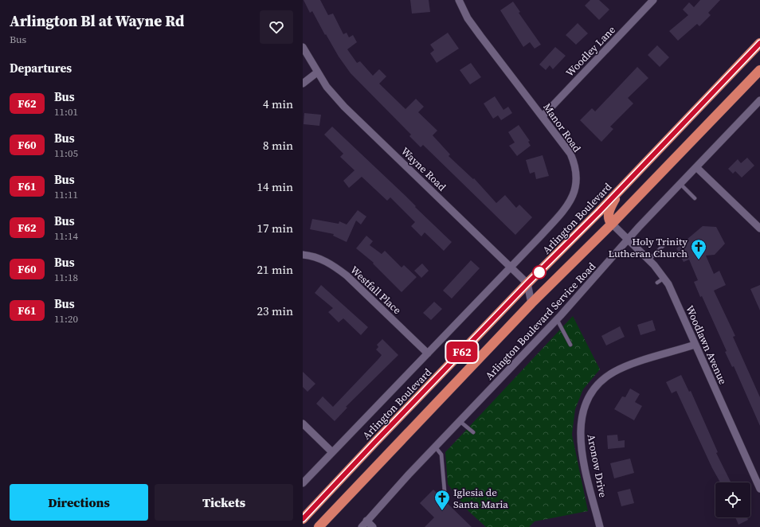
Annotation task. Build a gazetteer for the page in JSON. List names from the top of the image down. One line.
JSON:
{"streets":{"highway":["Arlington Boulevard"],"street":["Woodley Lane","Manor Road","Wayne Road","Westfall Place","Arlington Boulevard Service Road","Woodlawn Avenue","Aronow Drive"]},"crossings":[["Woodley Lane","Manor Road"],["Manor Road","Wayne Road"],["Wayne Road","Arlington Boulevard"],["Arlington Boulevard Service Road","Woodlawn Avenue"],["Woodlawn Avenue","Aronow Drive"]],"places":{"church":["Holy Trinity Lutheran Church","Iglesia de Santa Maria"]},"lines":["bus line F62"],"page":{"heading":[["Arlington Bl at Wayne Rd","Bus"],"Departures"],"on_map":"F62","list":[{"mark":"F62","name":"Bus","note":"11:01","value":"4 min"},{"mark":"F60","name":"Bus","note":"11:05","value":"8 min"},{"mark":"F61","name":"Bus","note":"11:11","value":"14 min"},{"mark":"F62","name":"Bus","note":"11:14","value":"17 min"},{"mark":"F60","name":"Bus","note":"11:18","value":"21 min"},{"mark":"F61","name":"Bus","note":"11:20","value":"23 min"}],"buttons":["Directions","Tickets"]}}
